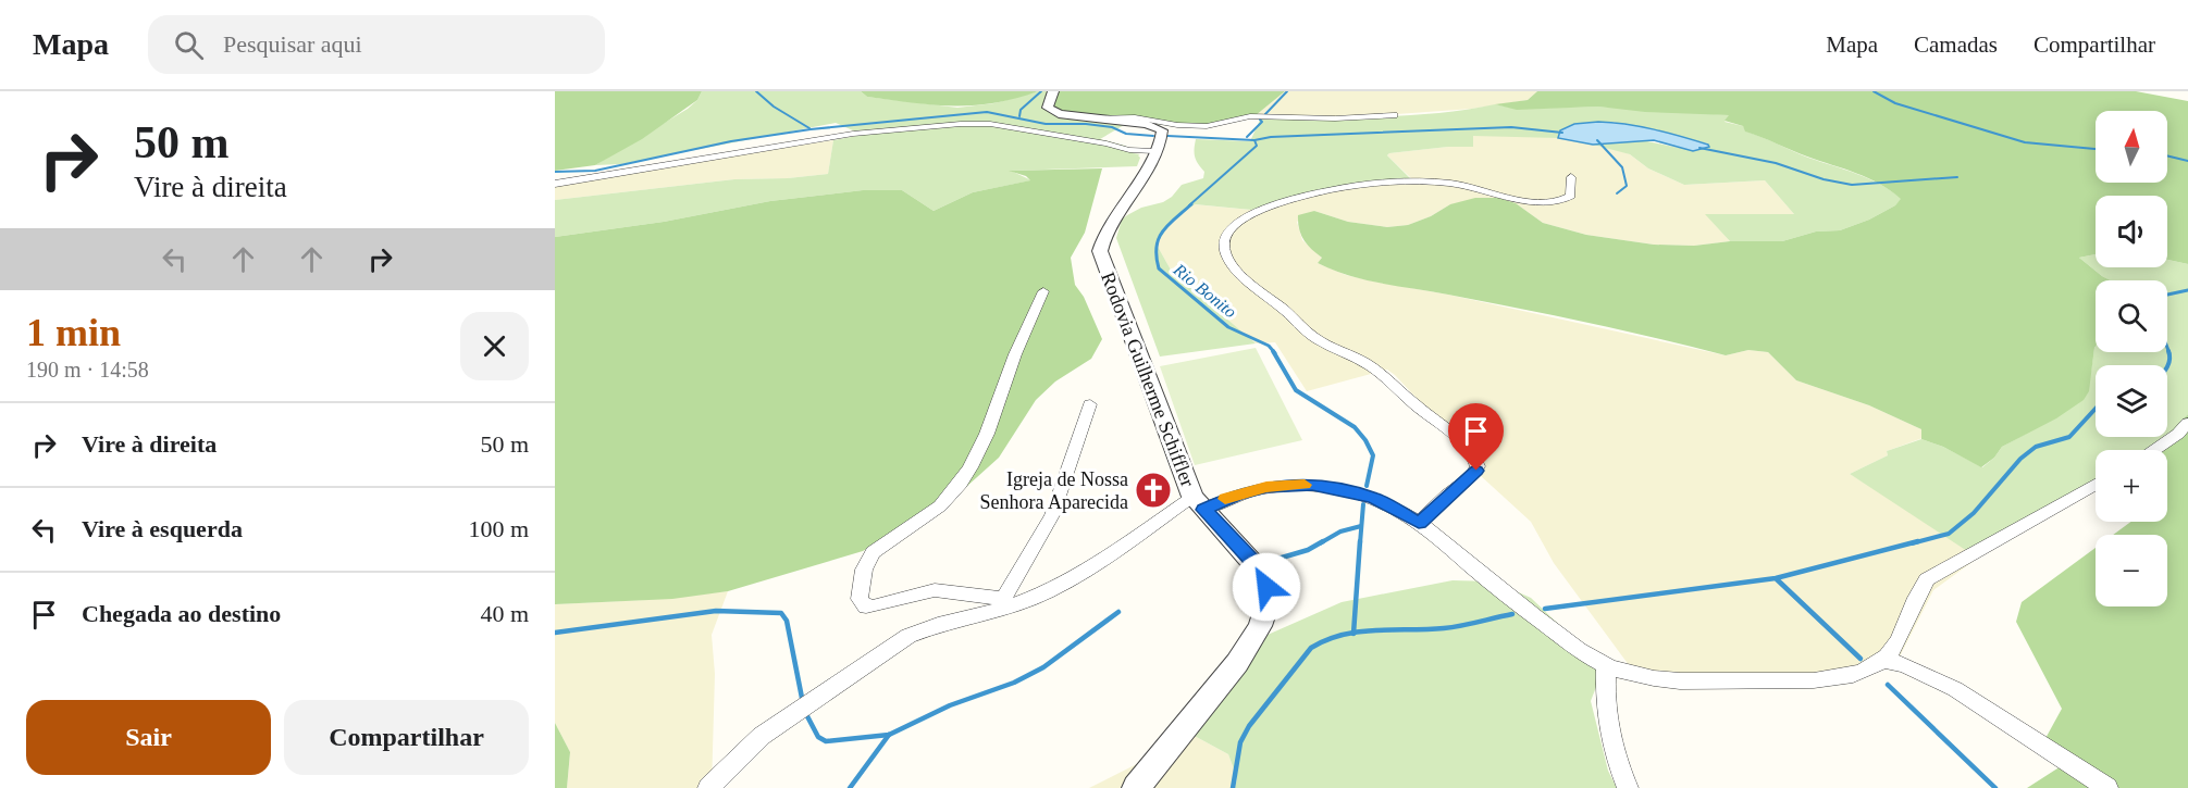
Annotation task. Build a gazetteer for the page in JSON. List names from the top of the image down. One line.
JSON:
{"streets":{"street":["Rodovia Guilherme Schiffler"]},"water":["Rio Bonito"],"places":{"church":["Igreja de Nossa Senhora Aparecida"]},"north":"top","page":{"header":"Mapa","search":"Pesquisar aqui","nav":["Mapa","Camadas","Compartilhar"],"turn":["50 m","Vire à direita"],"map_buttons":["+","−"],"heading":["1 min","190 m · 14:58"],"list":[{"name":"Vire à direita","value":"50 m"},{"name":"Vire à esquerda","value":"100 m"},{"name":"Chegada ao destino","value":"40 m"}],"buttons":["Sair","Compartilhar"]}}
